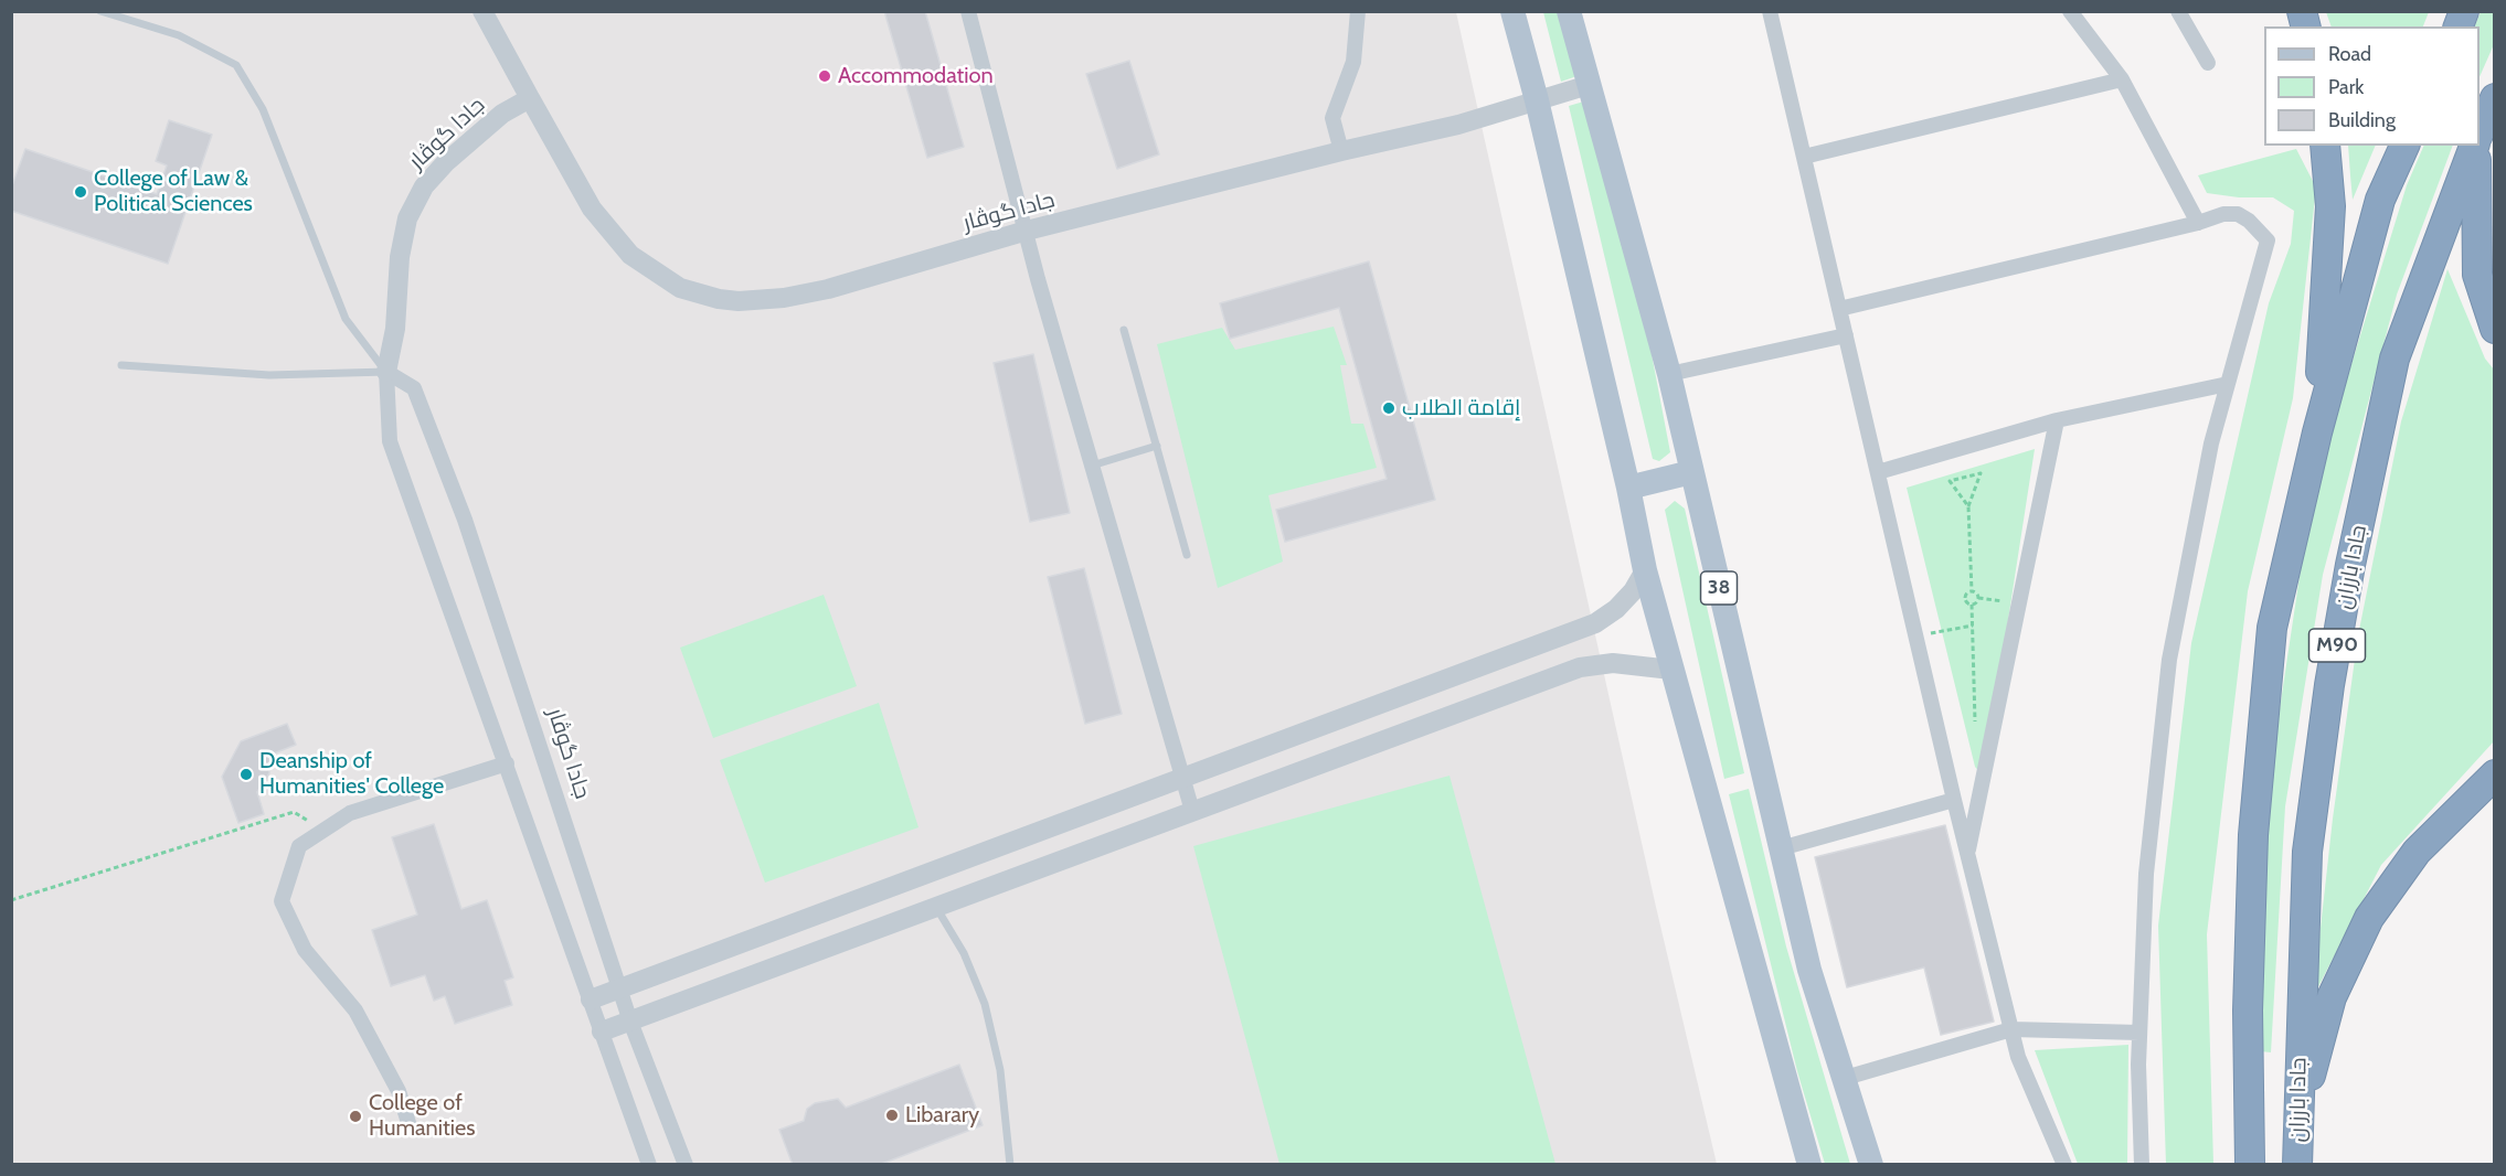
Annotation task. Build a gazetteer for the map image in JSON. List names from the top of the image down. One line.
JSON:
{"streets":{"highway":["جادا بارزان","M90"],"main road":["38"],"street":["جادا گوڤار"]},"crossings":[["جادا گوڤار","38"]],"places":["Accommodation","College of Law & Political Sciences","إقامة الطلاب","Deanship of Humanities' College","Libarary","College of Humanities"],"legend":["Road","Park","Building"]}
